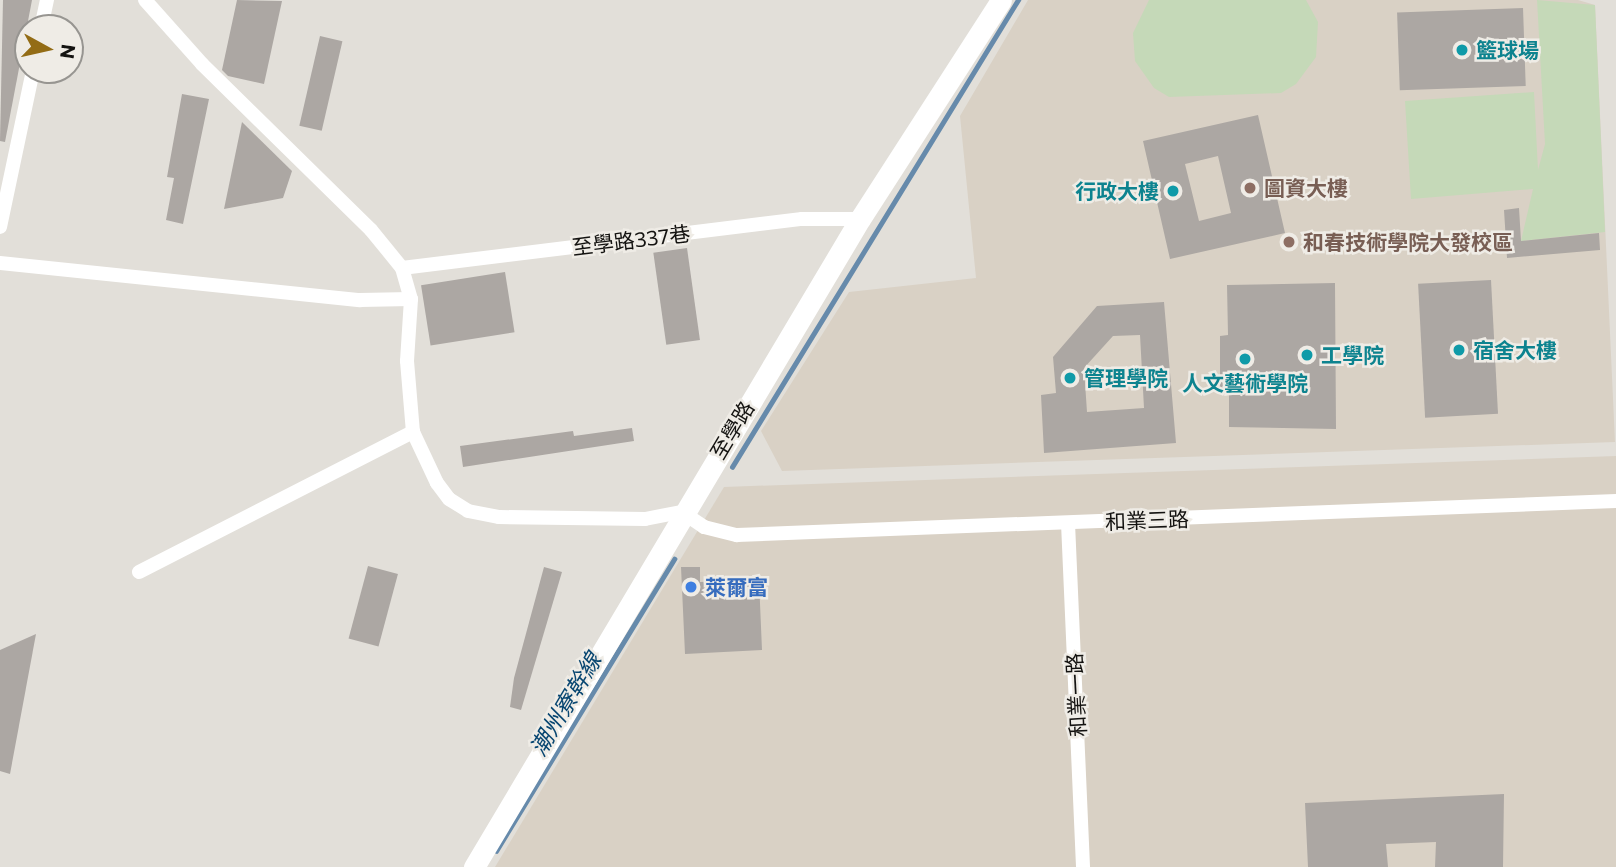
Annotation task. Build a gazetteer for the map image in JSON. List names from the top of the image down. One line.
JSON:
{"streets":{"street":["至學路337巷","至學路","和業三路","和業一路"]},"crossings":[["至學路337巷","至學路"],["至學路","和業三路"],["和業三路","和業一路"]],"water":["潮州寮幹線"],"places":["籃球場","圖資大樓","行政大樓","和春技術學院大發校區","宿舍大樓","工學院","人文藝術學院","管理學院","萊爾富"],"north":"right"}
